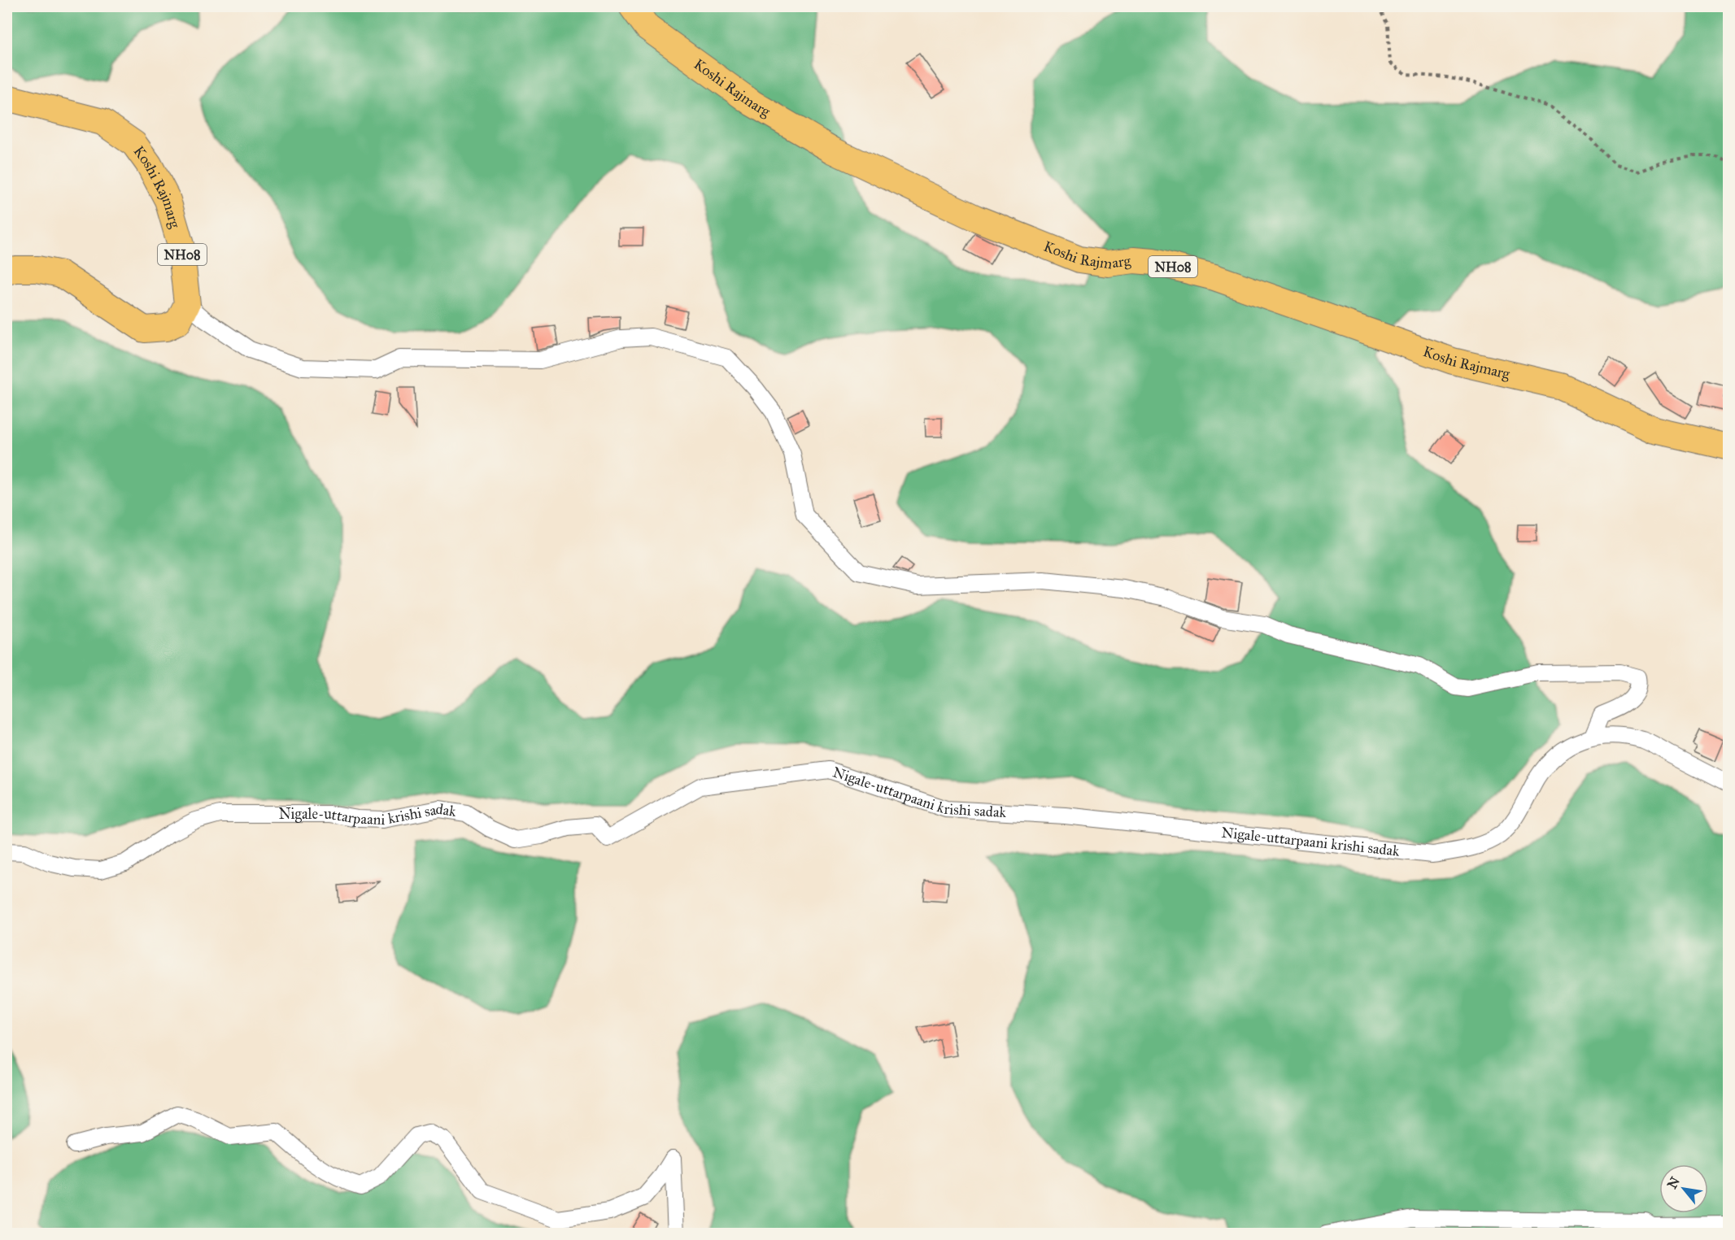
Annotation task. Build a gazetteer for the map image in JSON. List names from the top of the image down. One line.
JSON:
{"streets":{"main road":["Koshi Rajmarg","NH08"],"street":["Nigale-uttarpaani krishi sadak"]},"north":"top left"}
